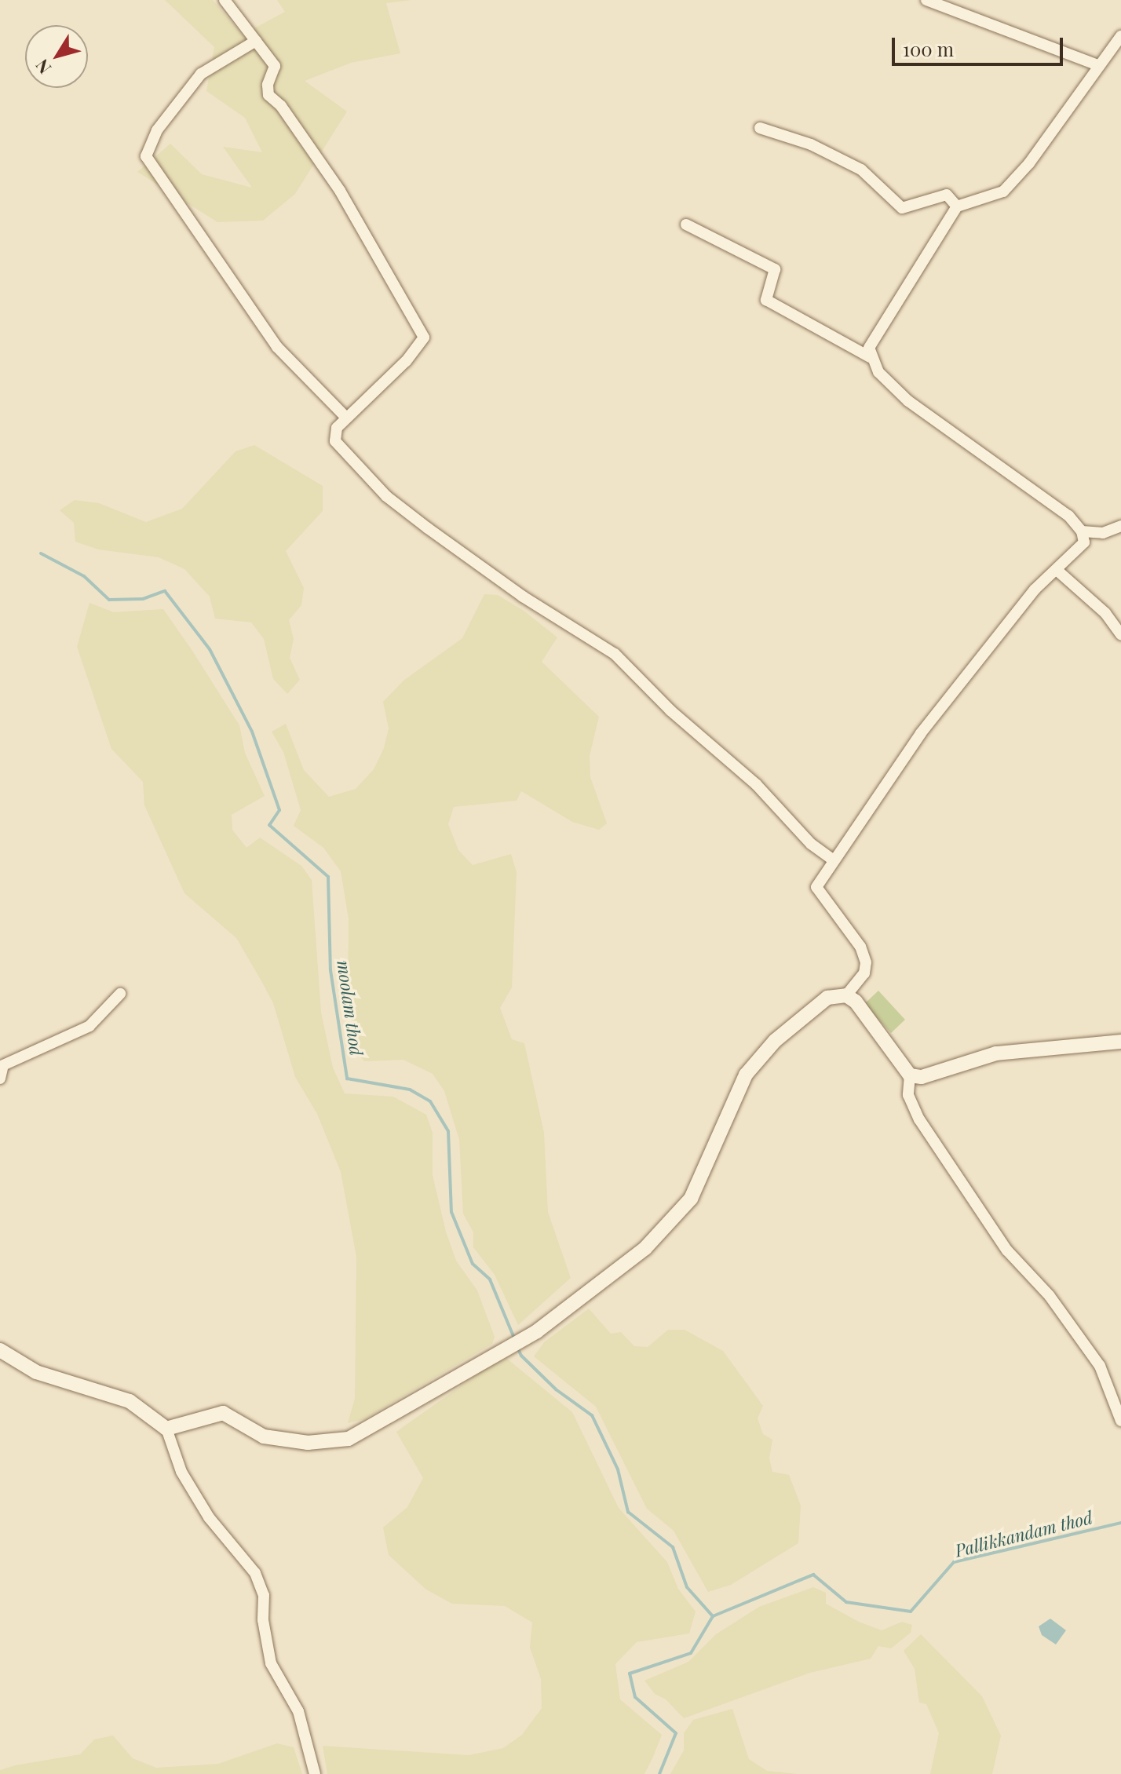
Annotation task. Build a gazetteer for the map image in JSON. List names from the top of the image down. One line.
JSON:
{"water":["moolam thod","Pallikkandam thod"],"scale_bar":"100 m","north":"bottom left"}
